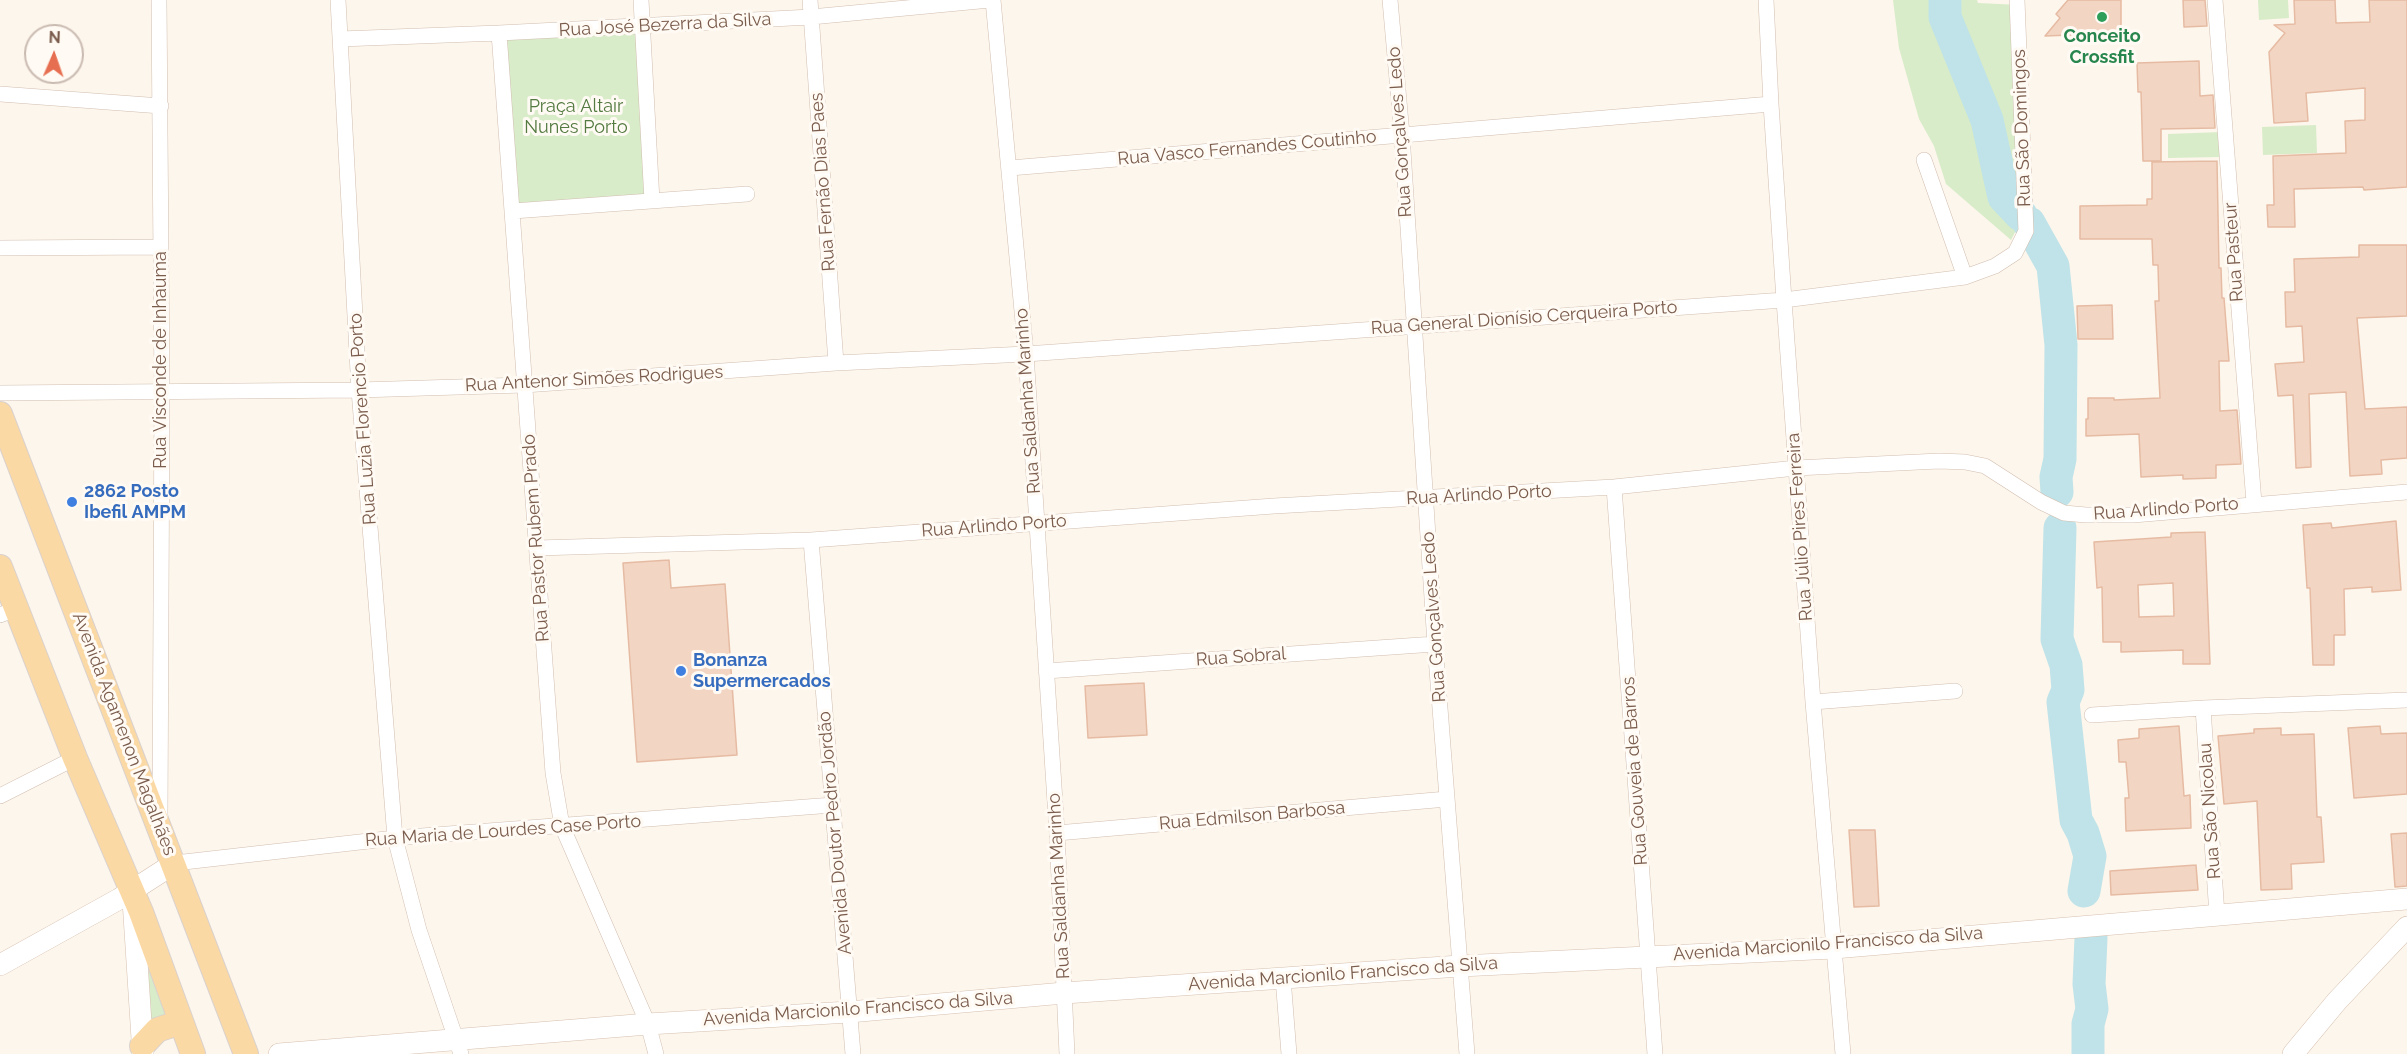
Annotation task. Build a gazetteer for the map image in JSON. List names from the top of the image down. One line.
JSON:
{"streets":{"main road":["Avenida Agamenon Magalhães"],"street":["Rua José Bezerra da Silva","Rua São Domingos","Rua Gonçalves Ledo","Rua Vasco Fernandes Coutinho","Rua Fernão Dias Paes","Rua Pasteur","Rua General Dionísio Cerqueira Porto","Rua Visconde de Inhauma","Rua Antenor Simões Rodrigues","Rua Saldanha Marinho","Rua Luzia Florencio Porto","Rua Arlindo Porto","Rua Júlio Pires Ferreira","Rua Pastor Rubem Prado","Rua Sobral","Rua Gouveia de Barros","Rua São Nicolau","Rua Edmilson Barbosa","Rua Maria de Lourdes Case Porto","Avenida Doutor Pedro Jordão","Avenida Marcionilo Francisco da Silva"]},"crossings":[["Rua José Bezerra da Silva","Rua Fernão Dias Paes"],["Rua José Bezerra da Silva","Rua Saldanha Marinho"],["Rua José Bezerra da Silva","Rua Luzia Florencio Porto"],["Rua José Bezerra da Silva","Rua Pastor Rubem Prado"],["Rua São Domingos","Rua General Dionísio Cerqueira Porto"],["Rua Gonçalves Ledo","Rua Vasco Fernandes Coutinho"],["Rua Gonçalves Ledo","Rua General Dionísio Cerqueira Porto"],["Rua Gonçalves Ledo","Rua Arlindo Porto"],["Rua Gonçalves Ledo","Rua Sobral"],["Rua Gonçalves Ledo","Rua Edmilson Barbosa"],["Rua Gonçalves Ledo","Avenida Marcionilo Francisco da Silva"],["Rua Vasco Fernandes Coutinho","Rua Saldanha Marinho"],["Rua Vasco Fernandes Coutinho","Rua Júlio Pires Ferreira"],["Rua Fernão Dias Paes","Rua Antenor Simões Rodrigues"],["Rua Pasteur","Rua Arlindo Porto"],["Rua General Dionísio Cerqueira Porto","Rua Antenor Simões Rodrigues"],["Rua General Dionísio Cerqueira Porto","Rua Saldanha Marinho"],["Rua General Dionísio Cerqueira Porto","Rua Júlio Pires Ferreira"],["Rua Visconde de Inhauma","Rua Antenor Simões Rodrigues"],["Rua Visconde de Inhauma","Avenida Agamenon Magalhães"],["Rua Antenor Simões Rodrigues","Rua Saldanha Marinho"],["Rua Antenor Simões Rodrigues","Rua Luzia Florencio Porto"],["Rua Antenor Simões Rodrigues","Rua Pastor Rubem Prado"],["Rua Saldanha Marinho","Rua Arlindo Porto"],["Rua Saldanha Marinho","Rua Sobral"],["Rua Saldanha Marinho","Rua Edmilson Barbosa"],["Rua Saldanha Marinho","Avenida Marcionilo Francisco da Silva"],["Rua Luzia Florencio Porto","Rua Maria de Lourdes Case Porto"],["Rua Luzia Florencio Porto","Avenida Marcionilo Francisco da Silva"],["Rua Arlindo Porto","Rua Júlio Pires Ferreira"],["Rua Arlindo Porto","Rua Pastor Rubem Prado"],["Rua Arlindo Porto","Rua Gouveia de Barros"],["Rua Arlindo Porto","Avenida Doutor Pedro Jordão"],["Rua Júlio Pires Ferreira","Avenida Marcionilo Francisco da Silva"],["Rua Pastor Rubem Prado","Rua Maria de Lourdes Case Porto"],["Rua Pastor Rubem Prado","Avenida Marcionilo Francisco da Silva"],["Avenida Agamenon Magalhães","Rua Maria de Lourdes Case Porto"],["Rua Gouveia de Barros","Avenida Marcionilo Francisco da Silva"],["Rua São Nicolau","Avenida Marcionilo Francisco da Silva"],["Rua Maria de Lourdes Case Porto","Avenida Doutor Pedro Jordão"],["Avenida Doutor Pedro Jordão","Avenida Marcionilo Francisco da Silva"]],"parks":["Praça Altair Nunes Porto"],"places":["Conceito Crossfit","2862 Posto Ibefil AMPM","Bonanza Supermercados"],"north":"top"}
